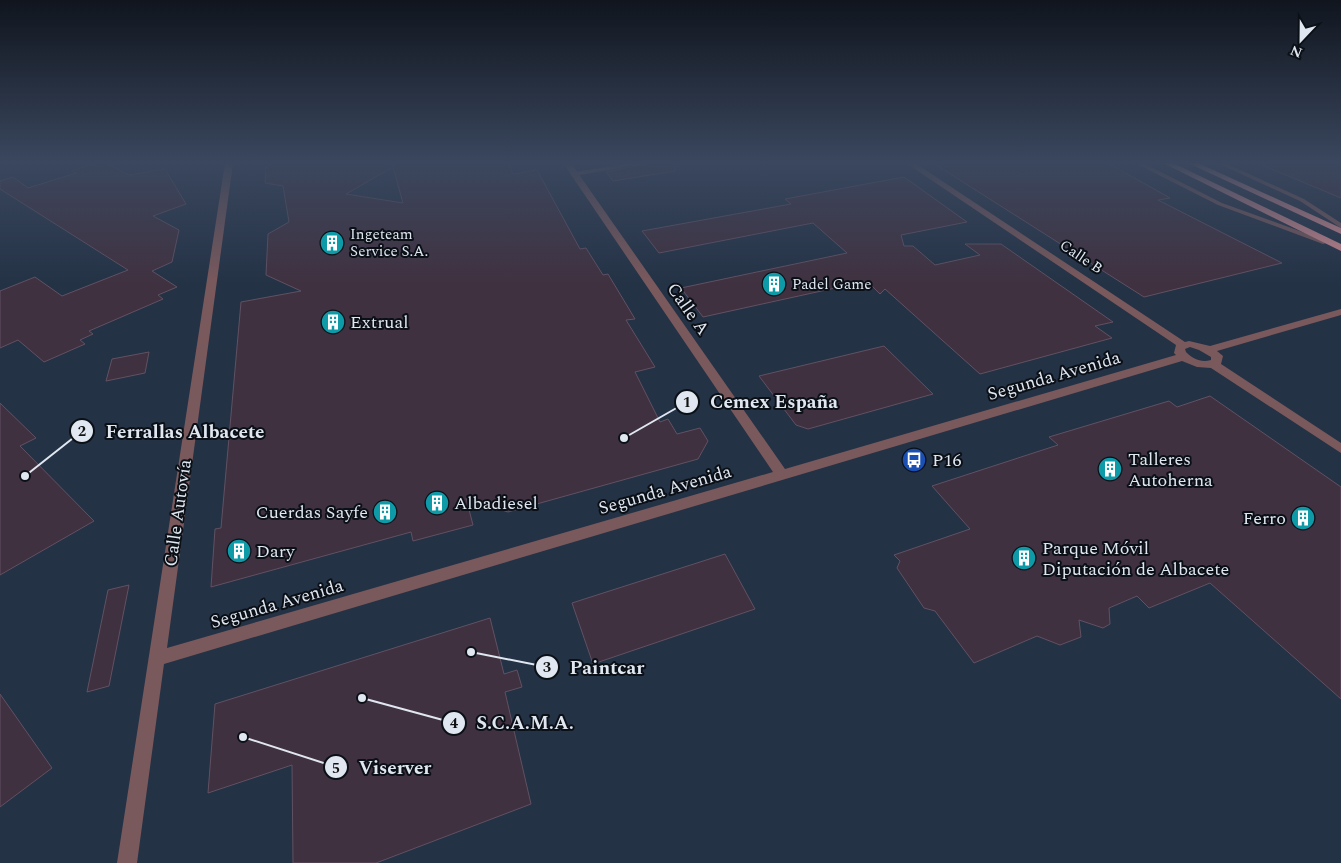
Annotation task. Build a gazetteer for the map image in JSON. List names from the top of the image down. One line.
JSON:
{"streets":{"street":["Calle B","Calle A","Segunda Avenida","Calle Autovía"]},"crossings":[["Calle B","Segunda Avenida"],["Calle A","Segunda Avenida"],["Segunda Avenida","Calle Autovía"]],"places":{"building":["Ingeteam Service S.A.","Padel Game","Extrual","Talleres Autoherna","Albadiesel","Cuerdas Sayfe","Ferro","Dary","Parque Móvil Diputación de Albacete"],"other":["Cemex España","Ferrallas Albacete","Paintcar","S.C.A.M.A.","Viserver"],"bus stop":["P16"]},"north":"bottom"}
